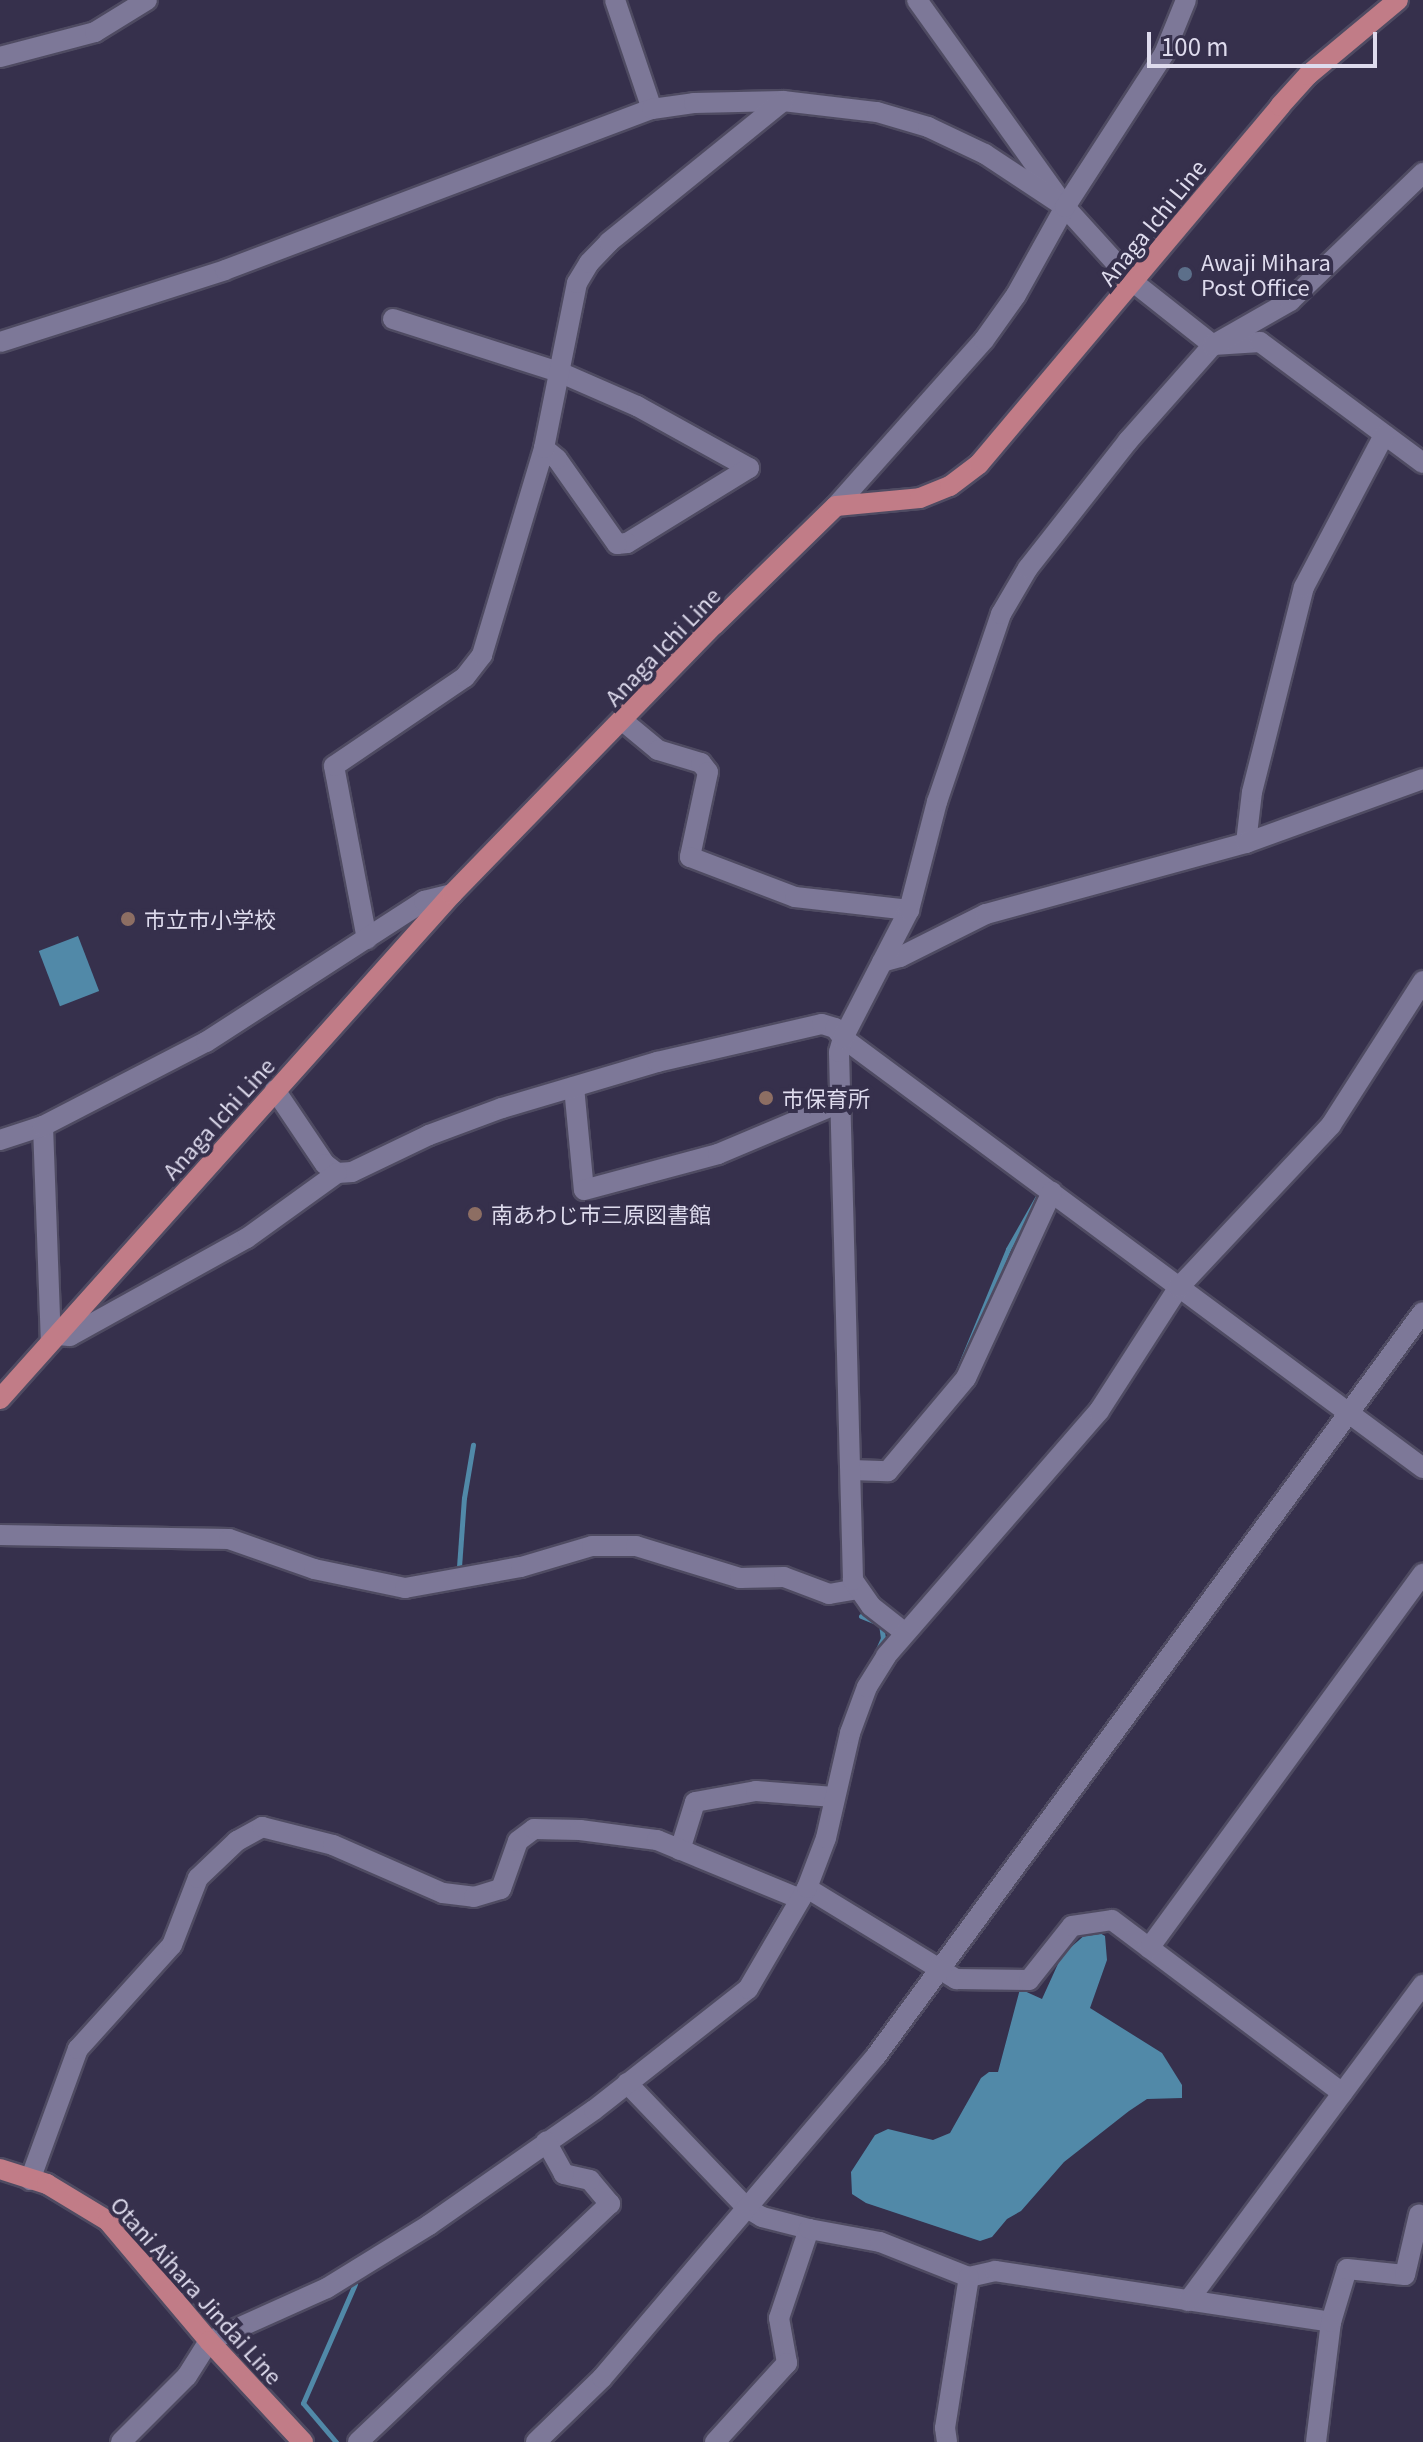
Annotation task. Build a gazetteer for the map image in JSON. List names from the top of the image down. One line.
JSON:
{"streets":{"main road":["Anaga Ichi Line","Otani Aihara Jindai Line"]},"places":["Awaji Mihara Post Office","市立市小学校","市保育所","南あわじ市三原図書館"],"scale_bar":"100 m"}
